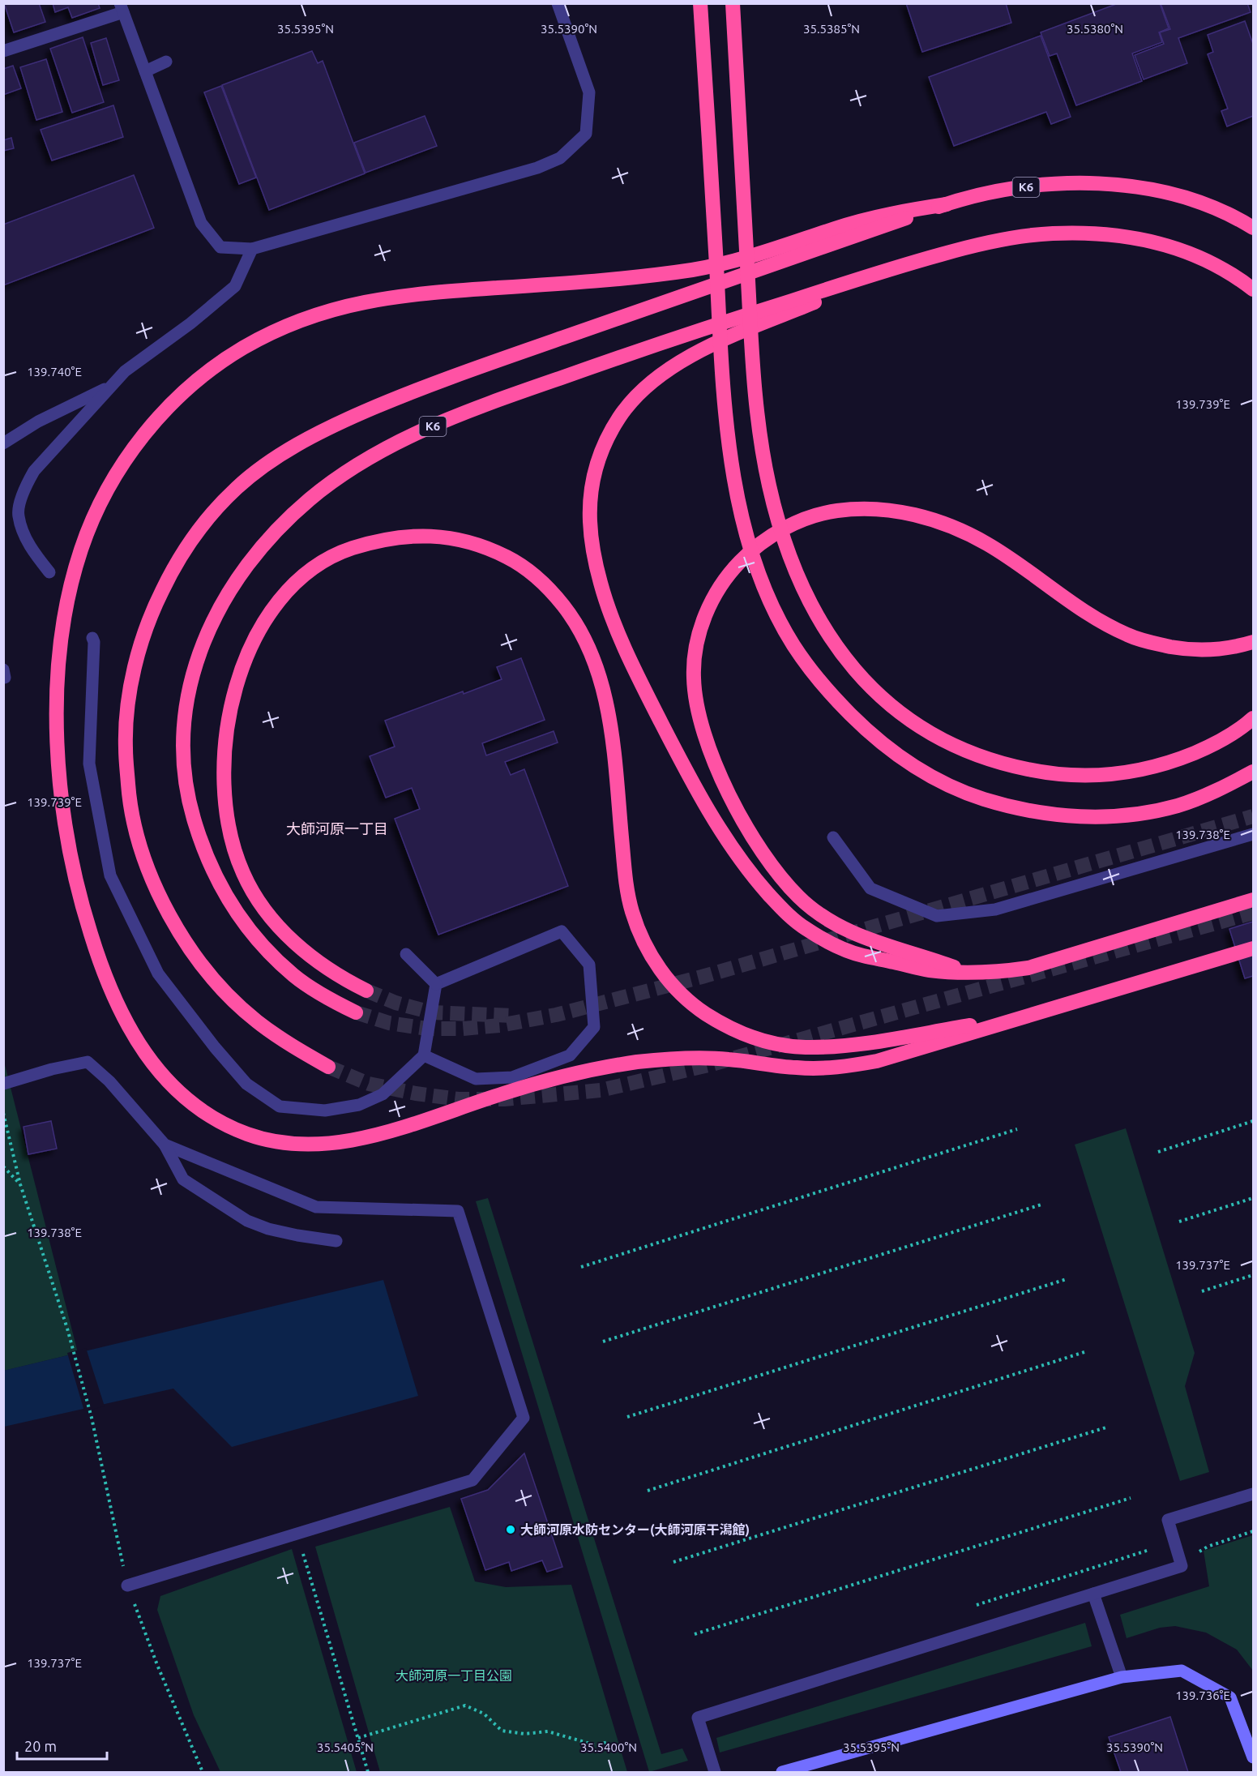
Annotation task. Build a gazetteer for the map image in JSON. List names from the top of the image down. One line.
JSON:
{"streets":{"highway":["K6"]},"districts":["大師河原一丁目"],"parks":["大師河原一丁目公園"],"places":["大師河原水防センター(大師河原干潟館)"],"scale_bar":"20 m","coordinates":["35.5395°N","35.5390°N","35.5385°N","35.5380°N","139.740°E","139.739°E","139.738°E","139.737°E","139.736°E","35.5405°N","35.5400°N"]}
